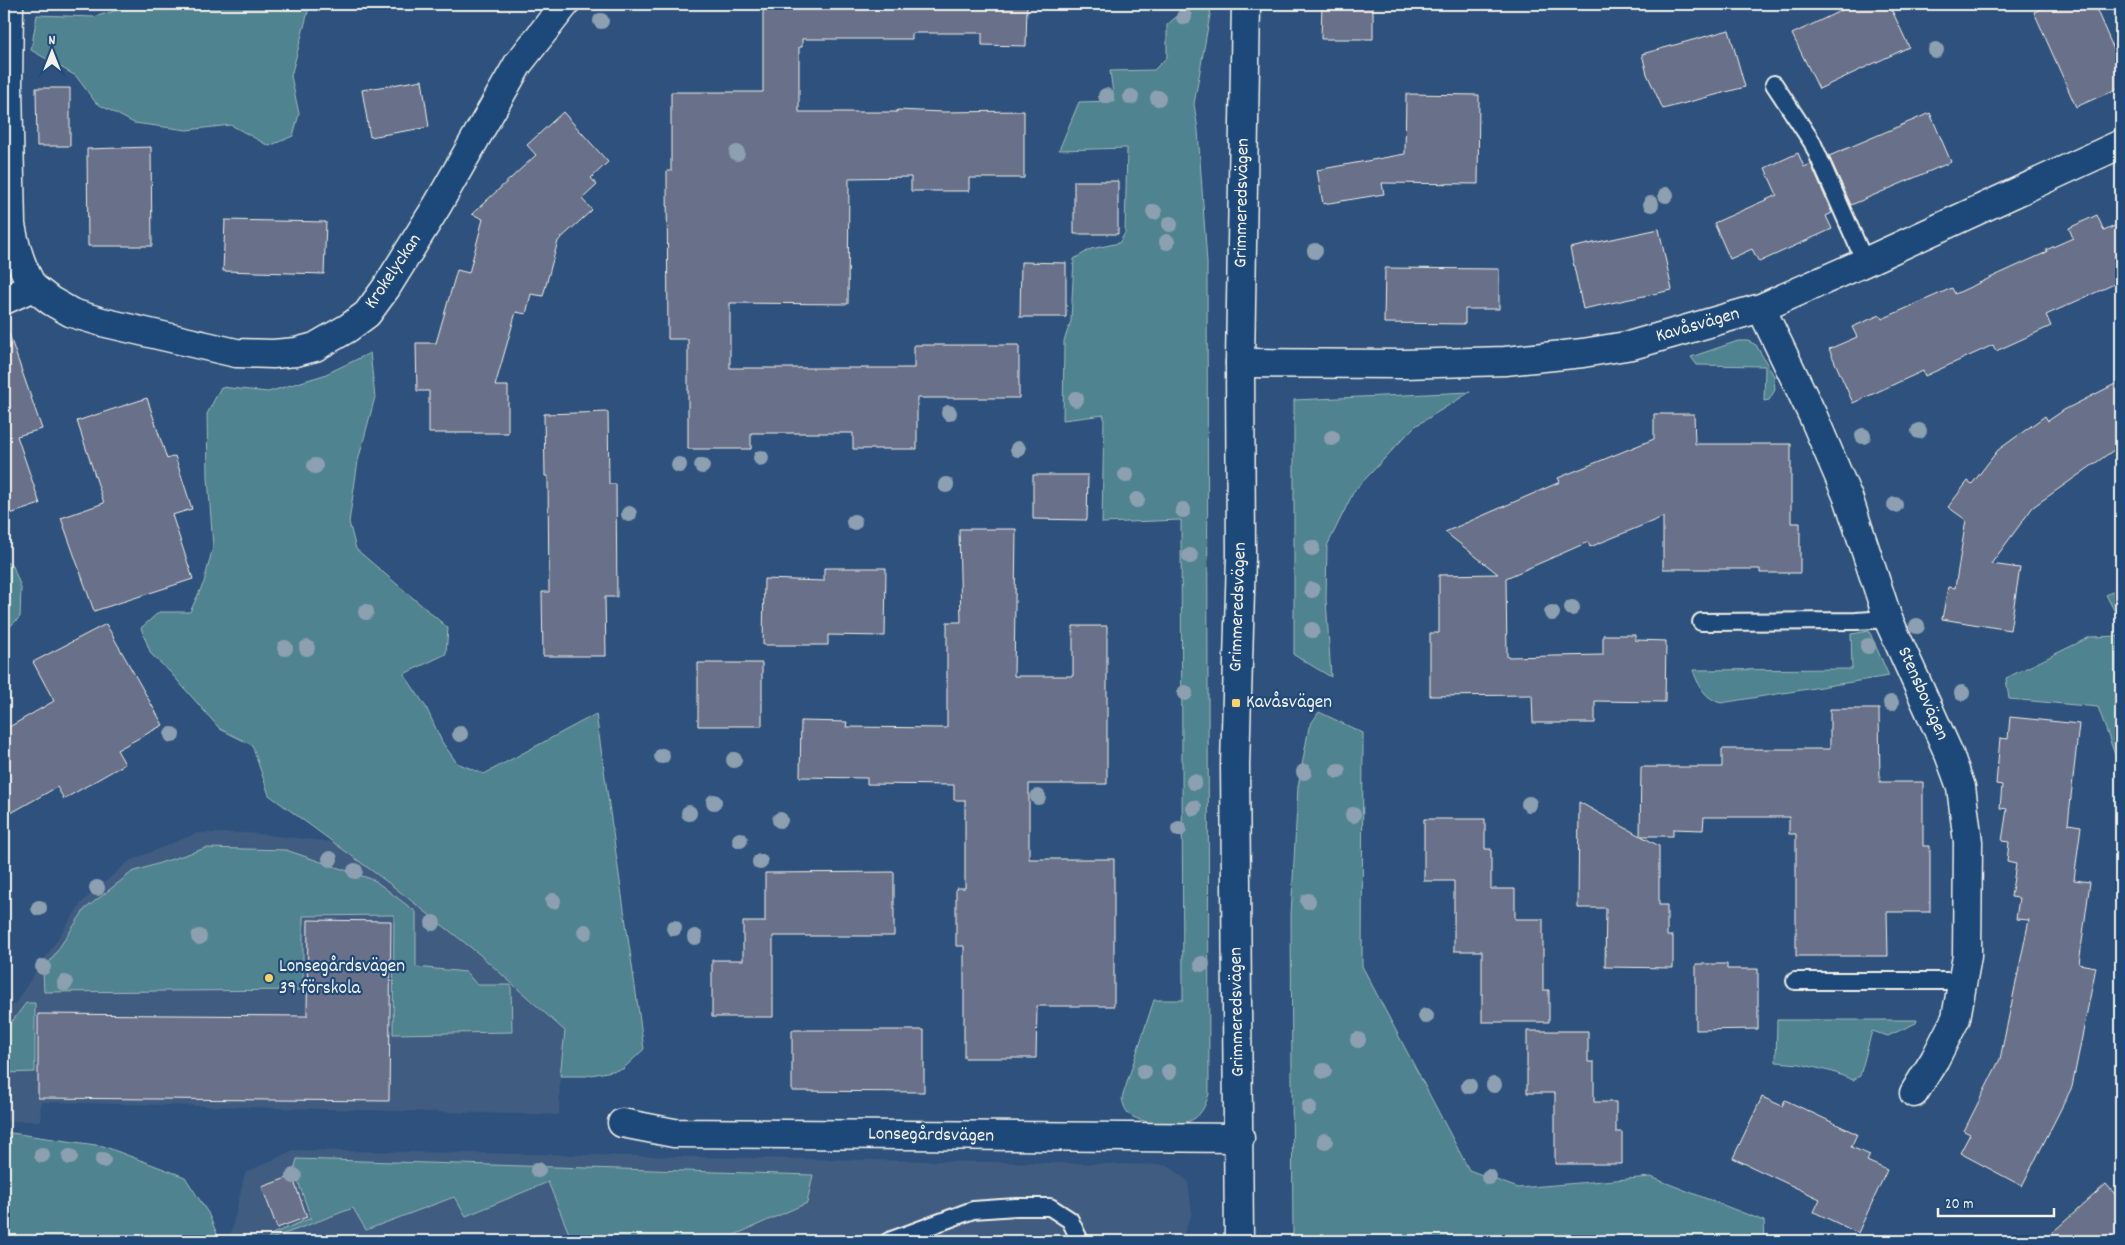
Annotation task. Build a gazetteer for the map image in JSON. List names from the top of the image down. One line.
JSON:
{"streets":{"street":["Grimmeredsvägen","Krokelyckan","Kavåsvägen","Stensbovägen","Lonsegårdsvägen"]},"crossings":[["Grimmeredsvägen","Kavåsvägen"],["Grimmeredsvägen","Lonsegårdsvägen"],["Kavåsvägen","Stensbovägen"]],"places":{"transit":["Kavåsvägen"],"other":["Lonsegårdsvägen 39 förskola"]},"scale_bar":"20 m","north":"top"}
